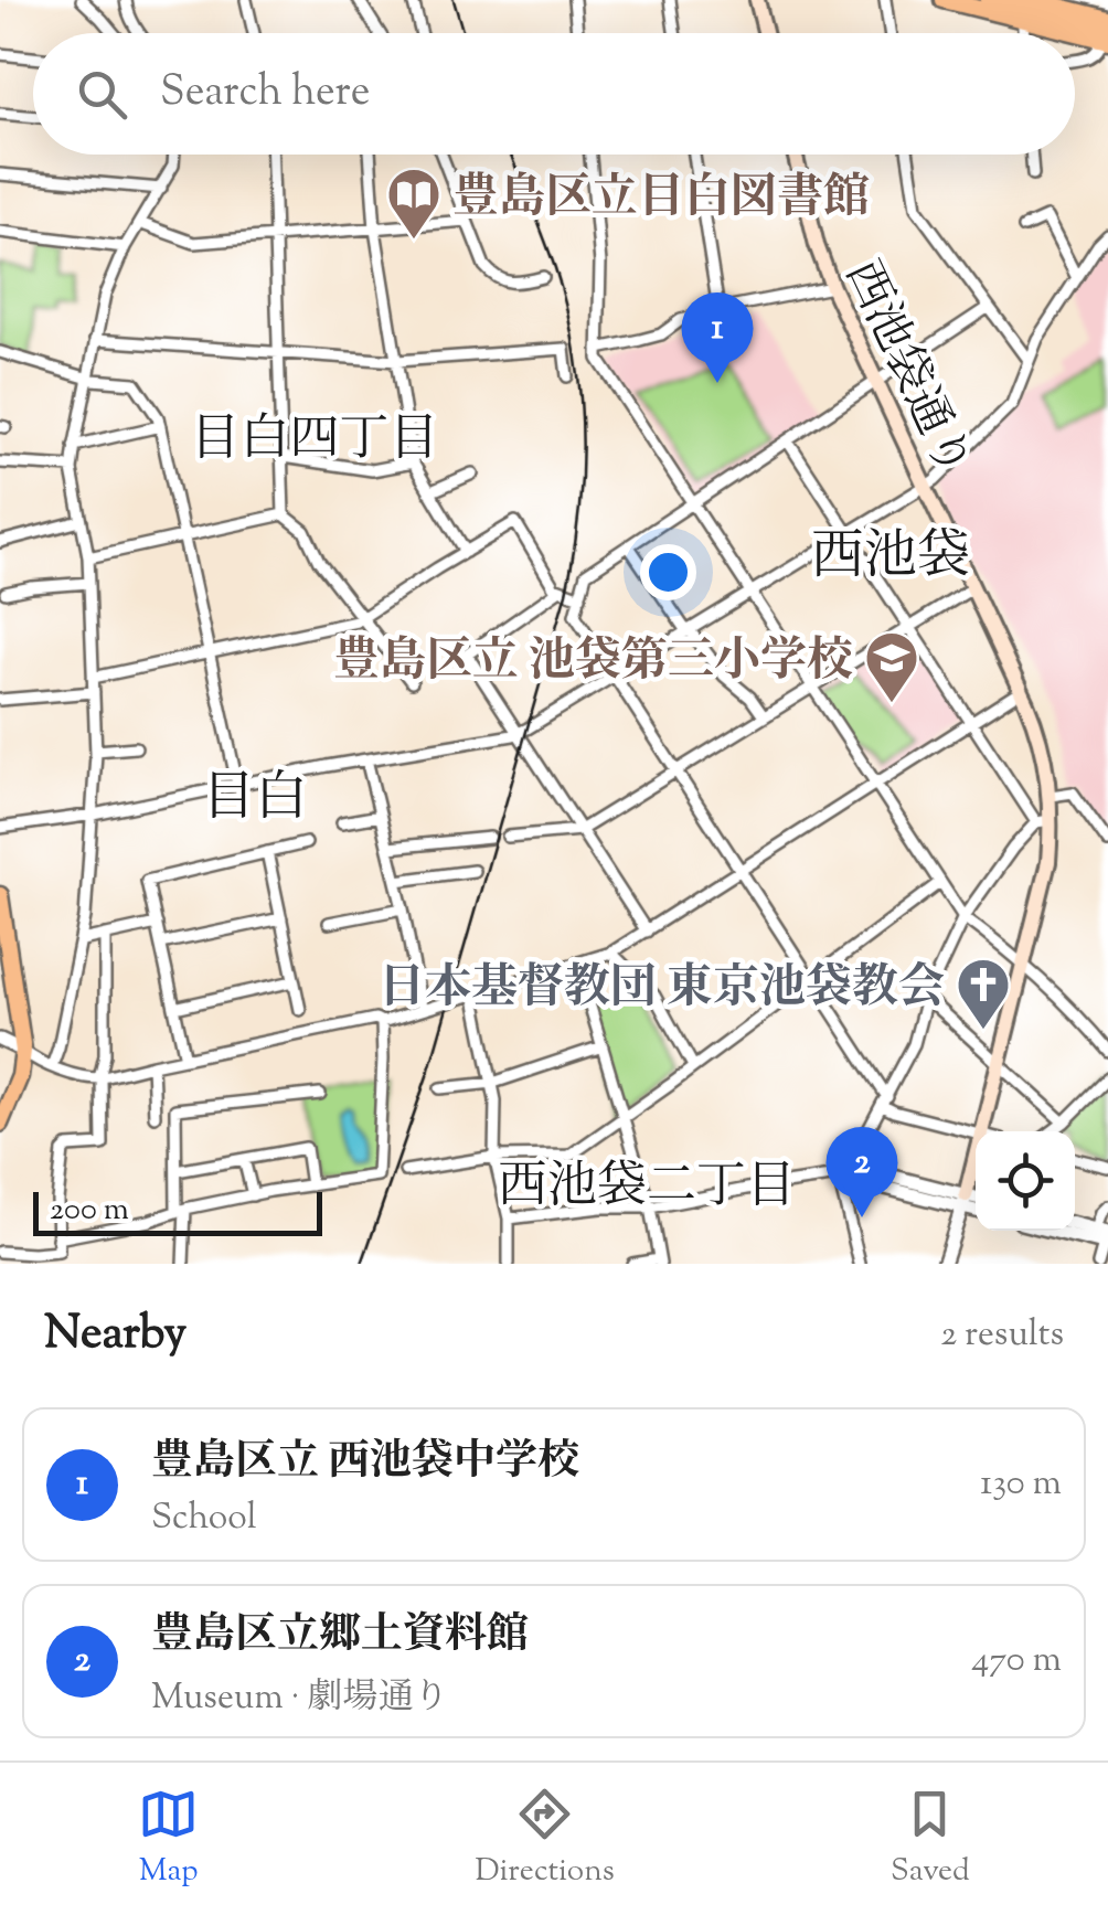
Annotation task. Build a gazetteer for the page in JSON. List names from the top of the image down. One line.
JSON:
{"streets":{"main road":["西池袋通り"]},"districts":["目白四丁目","西池袋","目白","西池袋二丁目"],"places":{"library":["豊島区立目白図書館"],"school or university":["豊島区立 池袋第三小学校"],"church":["日本基督教団 東京池袋教会"]},"scale_bar":"200 m","page":{"search":"Search here","pins":["1","2"],"scale":"200 m","heading":["Nearby","2 results"],"list":[{"mark":"1","name":"豊島区立 西池袋中学校","note":"School","value":"130 m"},{"mark":"2","name":"豊島区立郷土資料館","note":"Museum · 劇場通り","value":"470 m"}],"nav":["Map","Directions","Saved"]}}
